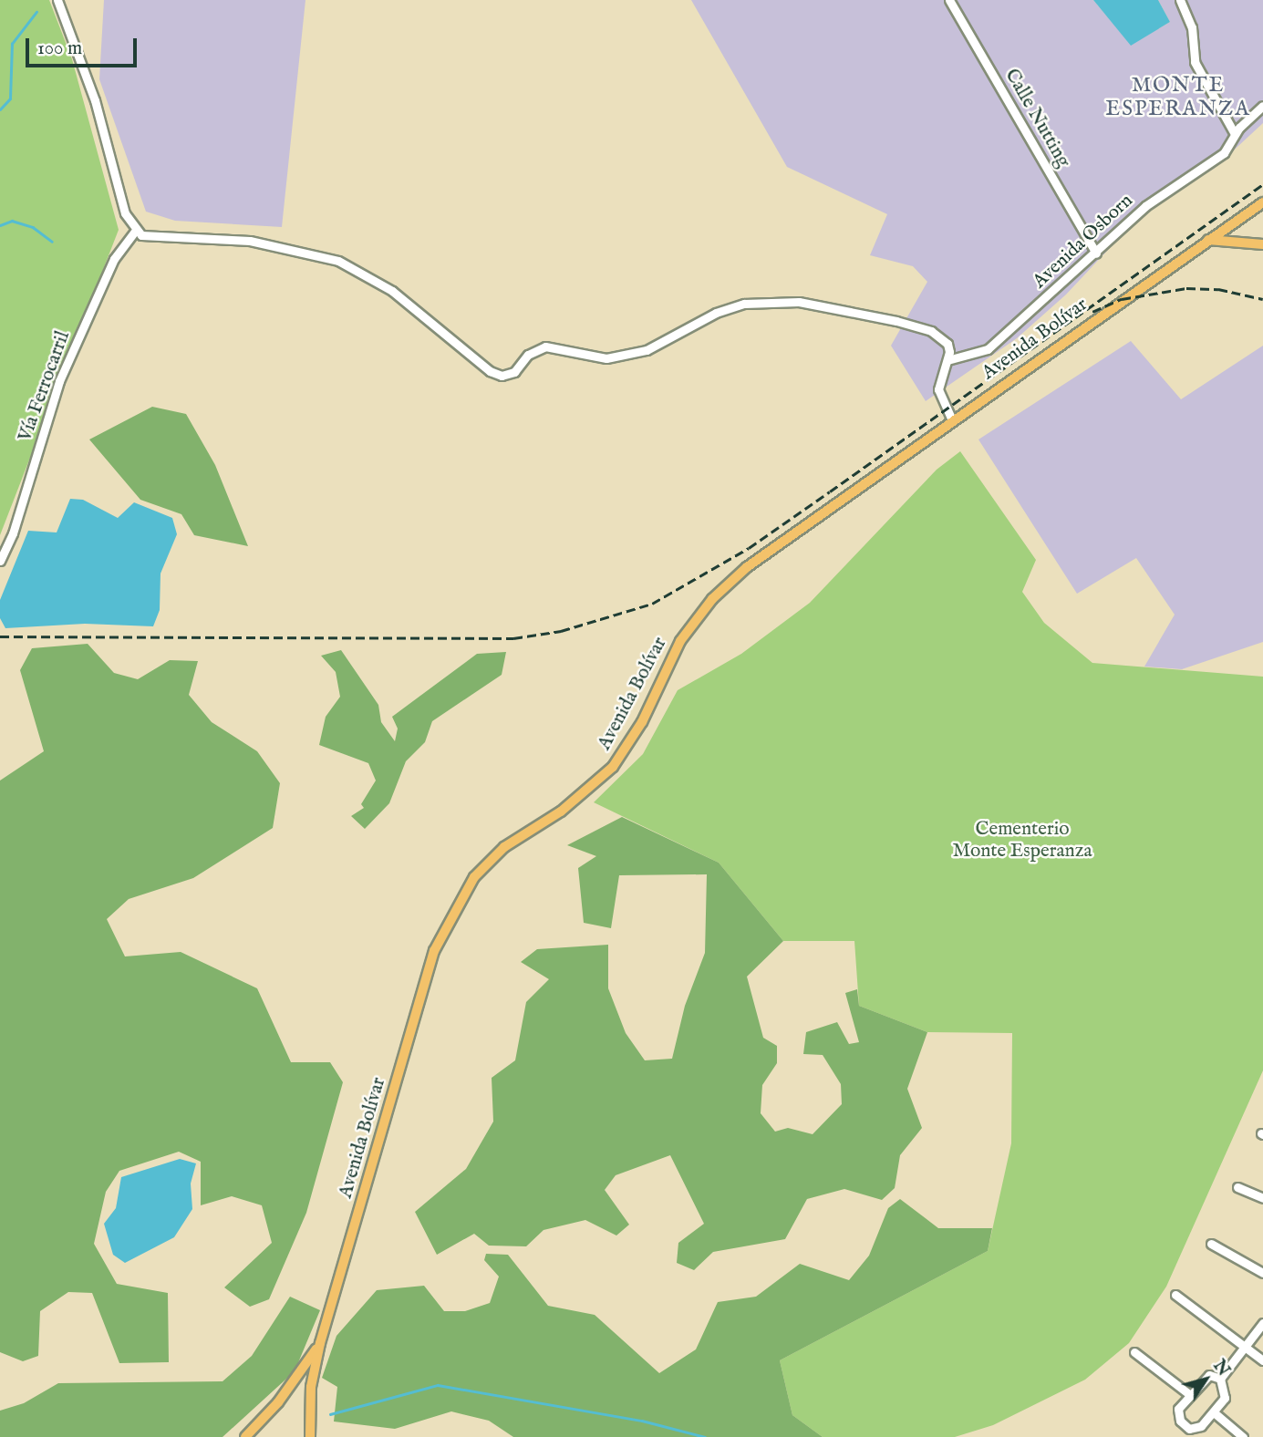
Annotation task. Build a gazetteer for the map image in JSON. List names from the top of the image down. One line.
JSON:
{"streets":{"main road":["Avenida Bolívar"],"street":["Calle Nutting","Avenida Osborn","Vía Ferrocarril"]},"crossings":[["Calle Nutting","Avenida Osborn"]],"districts":["MONTE ESPERANZA"],"parks":["Cementerio Monte Esperanza"],"scale_bar":"100 m","north":"top right"}
